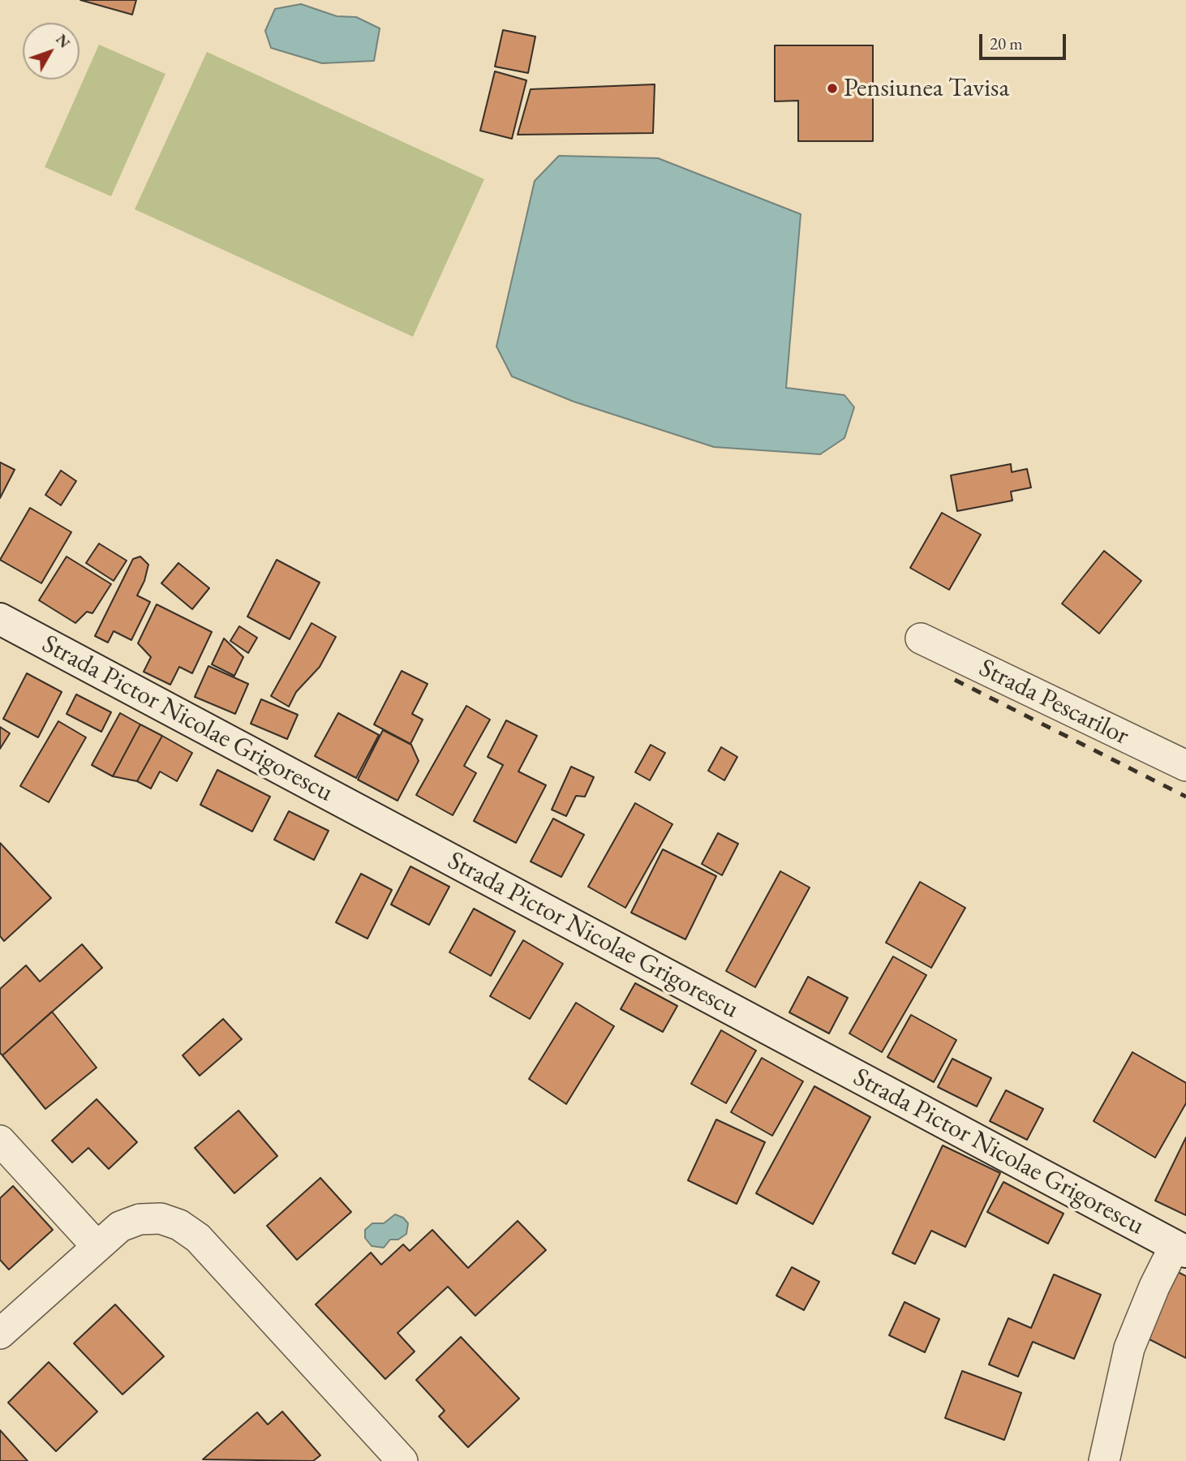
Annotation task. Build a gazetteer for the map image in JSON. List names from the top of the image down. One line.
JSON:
{"streets":{"main road":["Strada Pictor Nicolae Grigorescu"],"street":["Strada Pescarilor"]},"places":["Pensiunea Tavisa"],"scale_bar":"20 m","north":"top right"}
